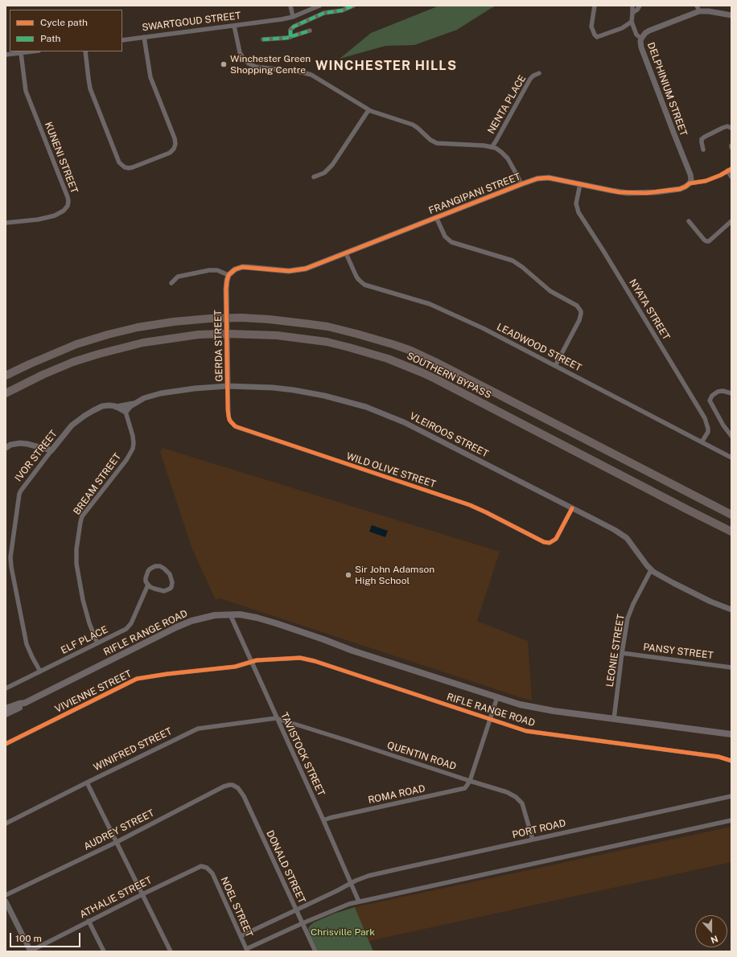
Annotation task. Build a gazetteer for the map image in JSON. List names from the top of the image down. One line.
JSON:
{"streets":{"highway":["SOUTHERN BYPASS"],"main road":["RIFLE RANGE ROAD"],"street":["SWARTGOUD STREET","DELPHINIUM STREET","NENTA PLACE","KUNENI STREET","FRANGIPANI STREET","NYATA STREET","GERDA STREET","LEADWOOD STREET","VLEIROOS STREET","IVOR STREET","WILD OLIVE STREET","BREAM STREET","ELF PLACE","LEONIE STREET","PANSY STREET","VIVIENNE STREET","WINIFRED STREET","TAVISTOCK STREET","QUENTIN ROAD","ROMA ROAD","PORT ROAD","AUDREY STREET","DONALD STREET","ATHALIE STREET","NOEL STREET"]},"crossings":[["DELPHINIUM STREET","FRANGIPANI STREET"],["FRANGIPANI STREET","NYATA STREET"],["FRANGIPANI STREET","GERDA STREET"],["FRANGIPANI STREET","LEADWOOD STREET"],["NYATA STREET","LEADWOOD STREET"],["GERDA STREET","VLEIROOS STREET"],["GERDA STREET","WILD OLIVE STREET"],["VLEIROOS STREET","IVOR STREET"],["VLEIROOS STREET","WILD OLIVE STREET"],["VLEIROOS STREET","BREAM STREET"],["VLEIROOS STREET","LEONIE STREET"],["IVOR STREET","BREAM STREET"],["IVOR STREET","ELF PLACE"],["BREAM STREET","ELF PLACE"],["RIFLE RANGE ROAD","LEONIE STREET"],["RIFLE RANGE ROAD","VIVIENNE STREET"],["RIFLE RANGE ROAD","TAVISTOCK STREET"],["LEONIE STREET","PANSY STREET"],["VIVIENNE STREET","TAVISTOCK STREET"],["WINIFRED STREET","TAVISTOCK STREET"],["WINIFRED STREET","QUENTIN ROAD"],["TAVISTOCK STREET","QUENTIN ROAD"],["TAVISTOCK STREET","ROMA ROAD"],["TAVISTOCK STREET","PORT ROAD"],["QUENTIN ROAD","ROMA ROAD"],["QUENTIN ROAD","PORT ROAD"],["PORT ROAD","DONALD STREET"],["PORT ROAD","NOEL STREET"],["AUDREY STREET","DONALD STREET"],["ATHALIE STREET","NOEL STREET"]],"districts":["WINCHESTER HILLS"],"parks":["Chrisville Park"],"places":["Winchester Green Shopping Centre","Sir John Adamson High School"],"legend":["Cycle path","Path"],"scale_bar":"100 m","north":"bottom"}
